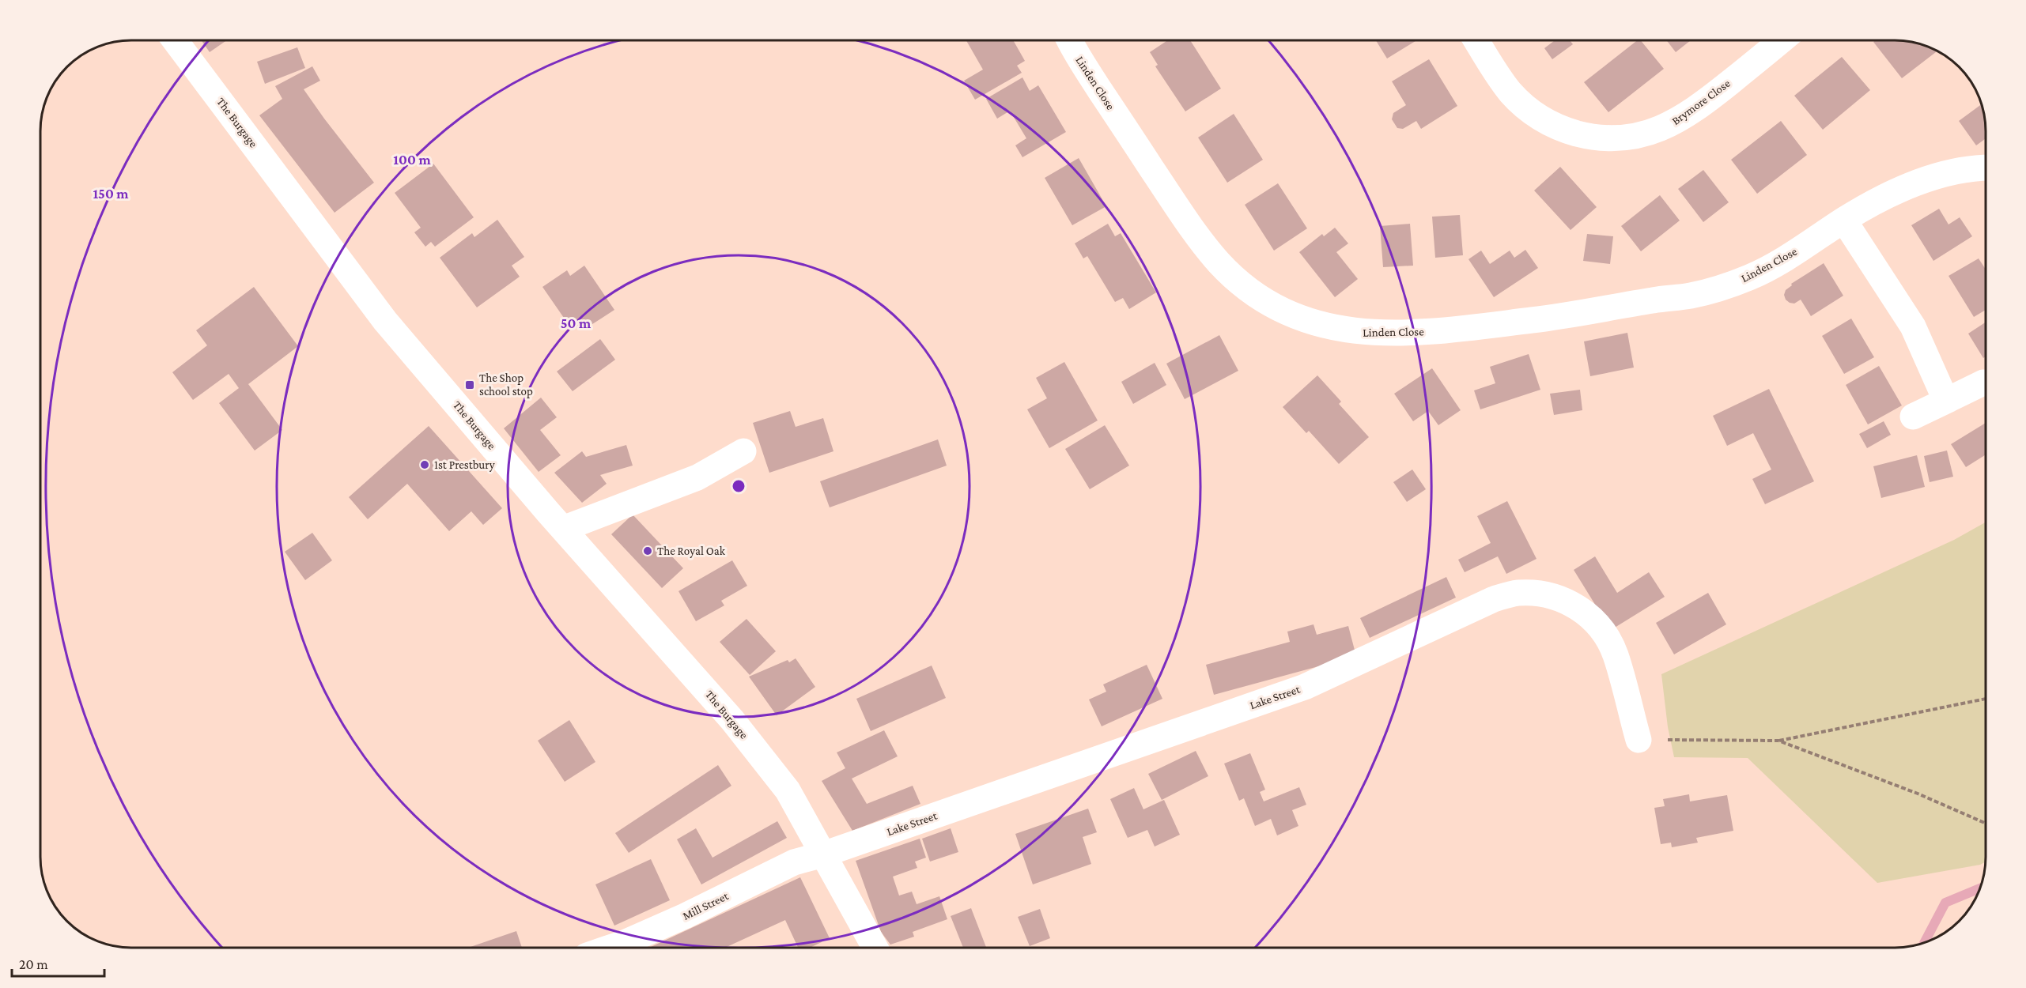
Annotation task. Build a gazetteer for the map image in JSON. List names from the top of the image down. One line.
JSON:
{"streets":{"street":["Linden Close","Brymore Close","The Burgage","Lake Street","Mill Street"]},"crossings":[["The Burgage","Lake Street"],["The Burgage","Mill Street"],["Lake Street","Mill Street"]],"places":{"transit":["The Shop school stop"],"other":["1st Prestbury","The Royal Oak"]},"scale_bar":"20 m","rings":["100 m","150 m","50 m"]}
